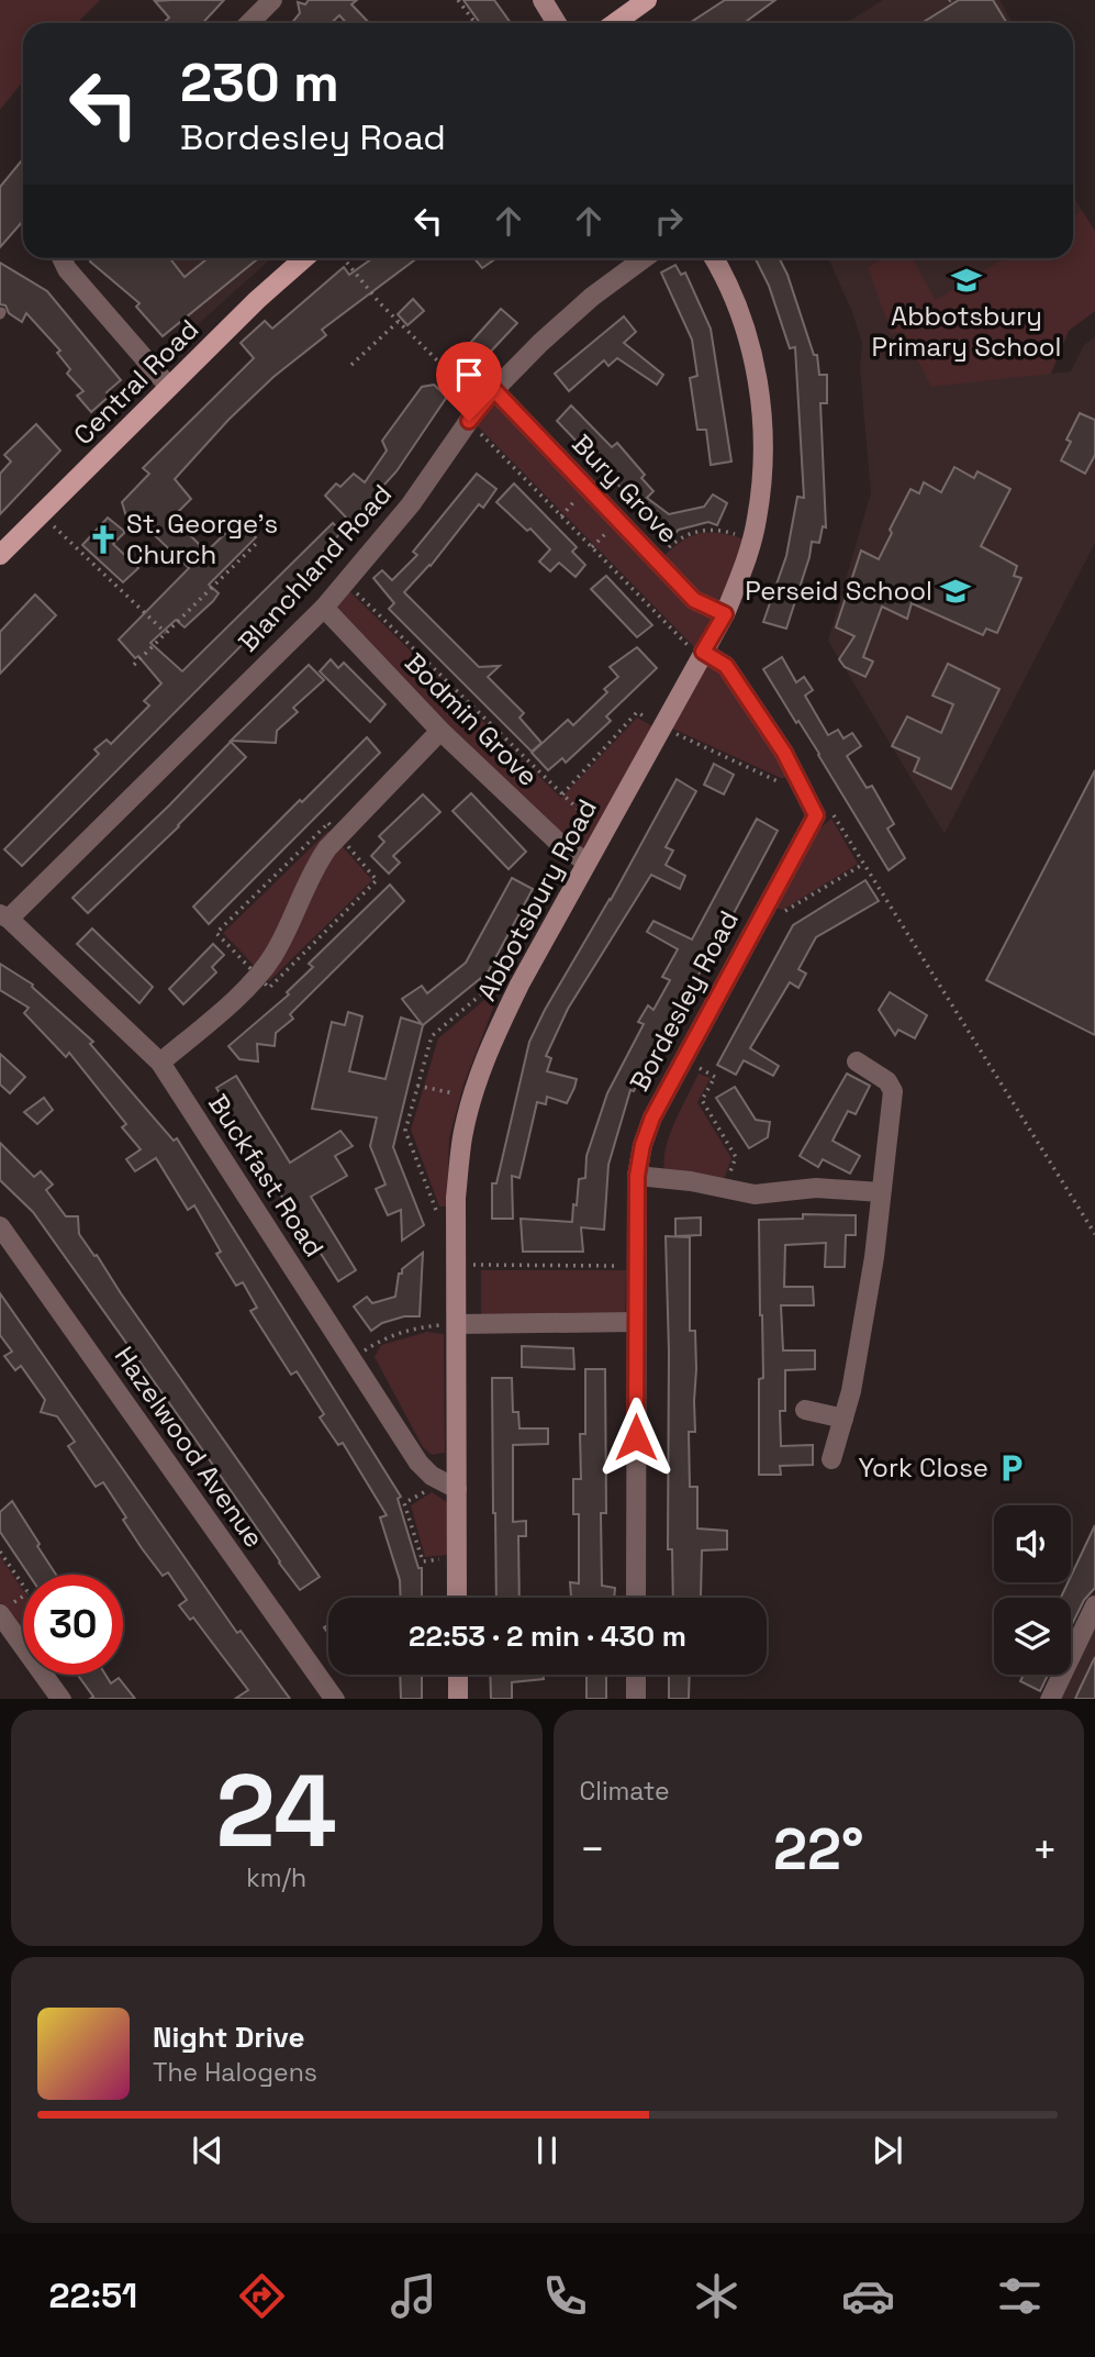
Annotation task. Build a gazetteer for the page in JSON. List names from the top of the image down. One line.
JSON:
{"streets":{"main road":["Central Road"],"street":["Bury Grove","Blanchland Road","Bodmin Grove","Abbotsbury Road","Bordesley Road","Buckfast Road","Hazelwood Avenue"]},"crossings":[["Bury Grove","Blanchland Road"],["Bury Grove","Abbotsbury Road"],["Blanchland Road","Bodmin Grove"],["Blanchland Road","Buckfast Road"],["Bodmin Grove","Abbotsbury Road"],["Abbotsbury Road","Buckfast Road"]],"places":{"school or university":["Abbotsbury Primary School","Perseid School"],"church":["St. George's Church"],"parking":["York Close"]},"page":{"turn":["230 m","Bordesley Road"],"limit":"30","trip":"22:53 · 2 min · 430 m","tile":[["24","km/h"],"Climate"],"heat":["−","22°","+"],"song":["Night Drive","The Halogens"],"tabs":"22:51"}}
